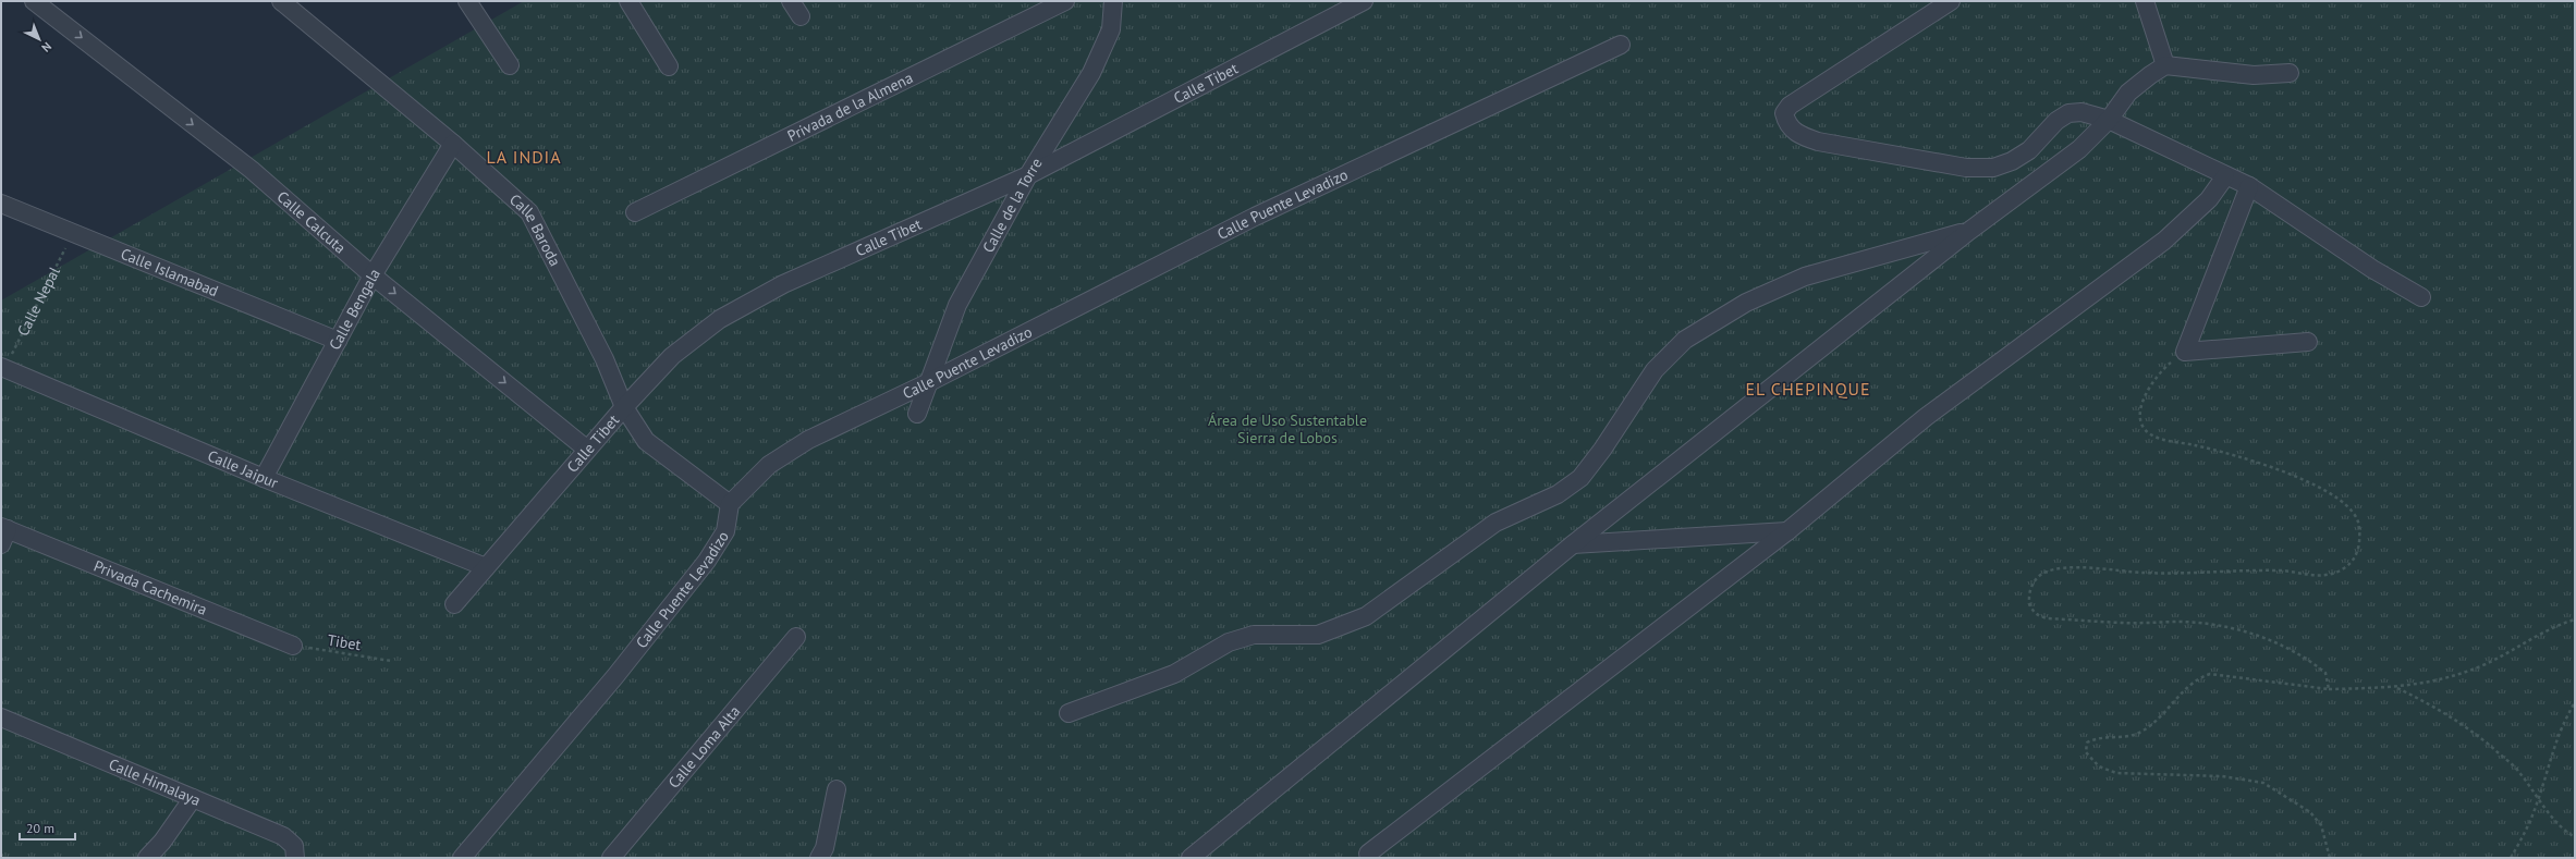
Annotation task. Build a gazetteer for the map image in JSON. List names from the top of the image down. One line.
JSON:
{"streets":{"street":["Calle Tibet","Privada de la Almena","Calle de la Torre","Calle Puente Levadizo","Calle Calcuta","Calle Baroda","Calle Islamabad","Calle Bengala","Calle Jaipur","Privada Cachemira","Calle Loma Alta","Calle Himalaya"],"path":["Calle Nepal","Tibet"]},"crossings":[["Calle Tibet","Calle de la Torre"],["Calle Tibet","Calle Calcuta"],["Calle Tibet","Calle Baroda"],["Calle Tibet","Calle Jaipur"],["Calle de la Torre","Calle Puente Levadizo"],["Calle Puente Levadizo","Calle Baroda"],["Calle Calcuta","Calle Bengala"],["Calle Baroda","Calle Bengala"],["Calle Islamabad","Calle Nepal"],["Calle Islamabad","Calle Bengala"],["Calle Nepal","Calle Jaipur"],["Calle Bengala","Calle Jaipur"],["Privada Cachemira","Tibet"]],"one_way":["Calle Calcuta"],"districts":["LA INDIA","EL CHEPINQUE"],"parks":["Área de Uso Sustentable Sierra de Lobos"],"scale_bar":"20 m","north":"bottom right"}
